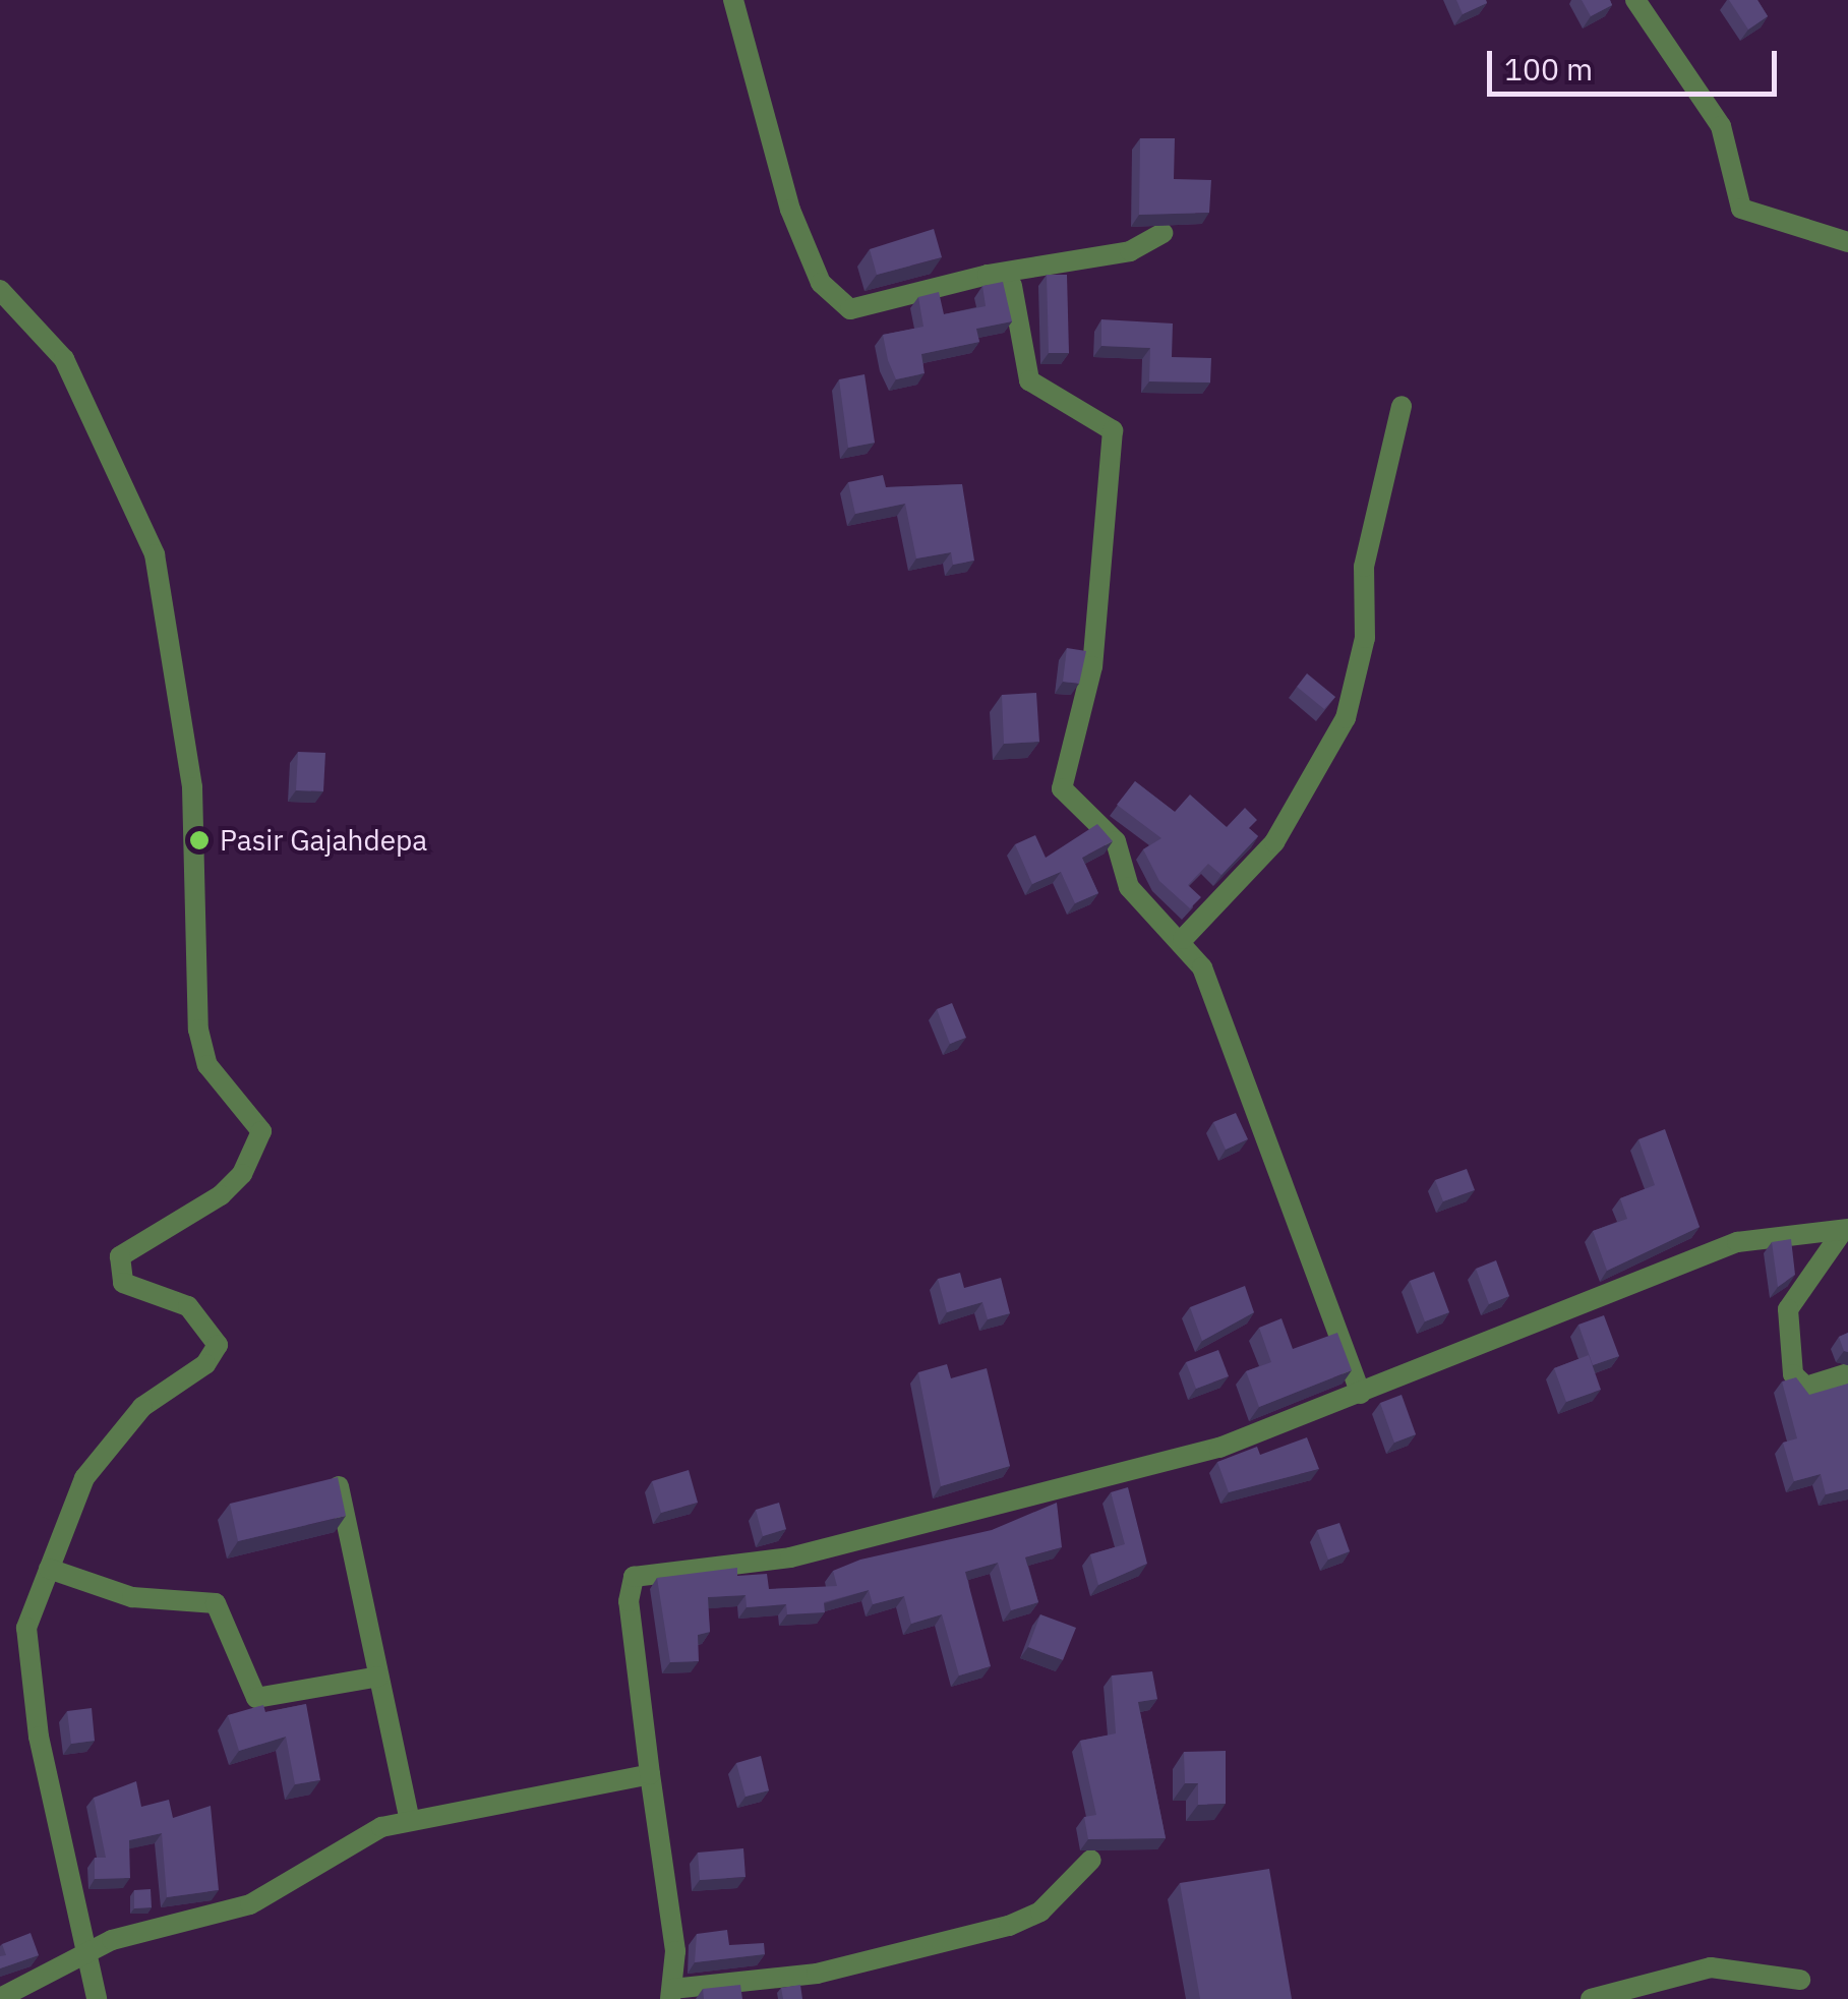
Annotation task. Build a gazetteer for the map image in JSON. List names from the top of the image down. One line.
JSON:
{"places":["Pasir Gajahdepa"],"scale_bar":"100 m"}
